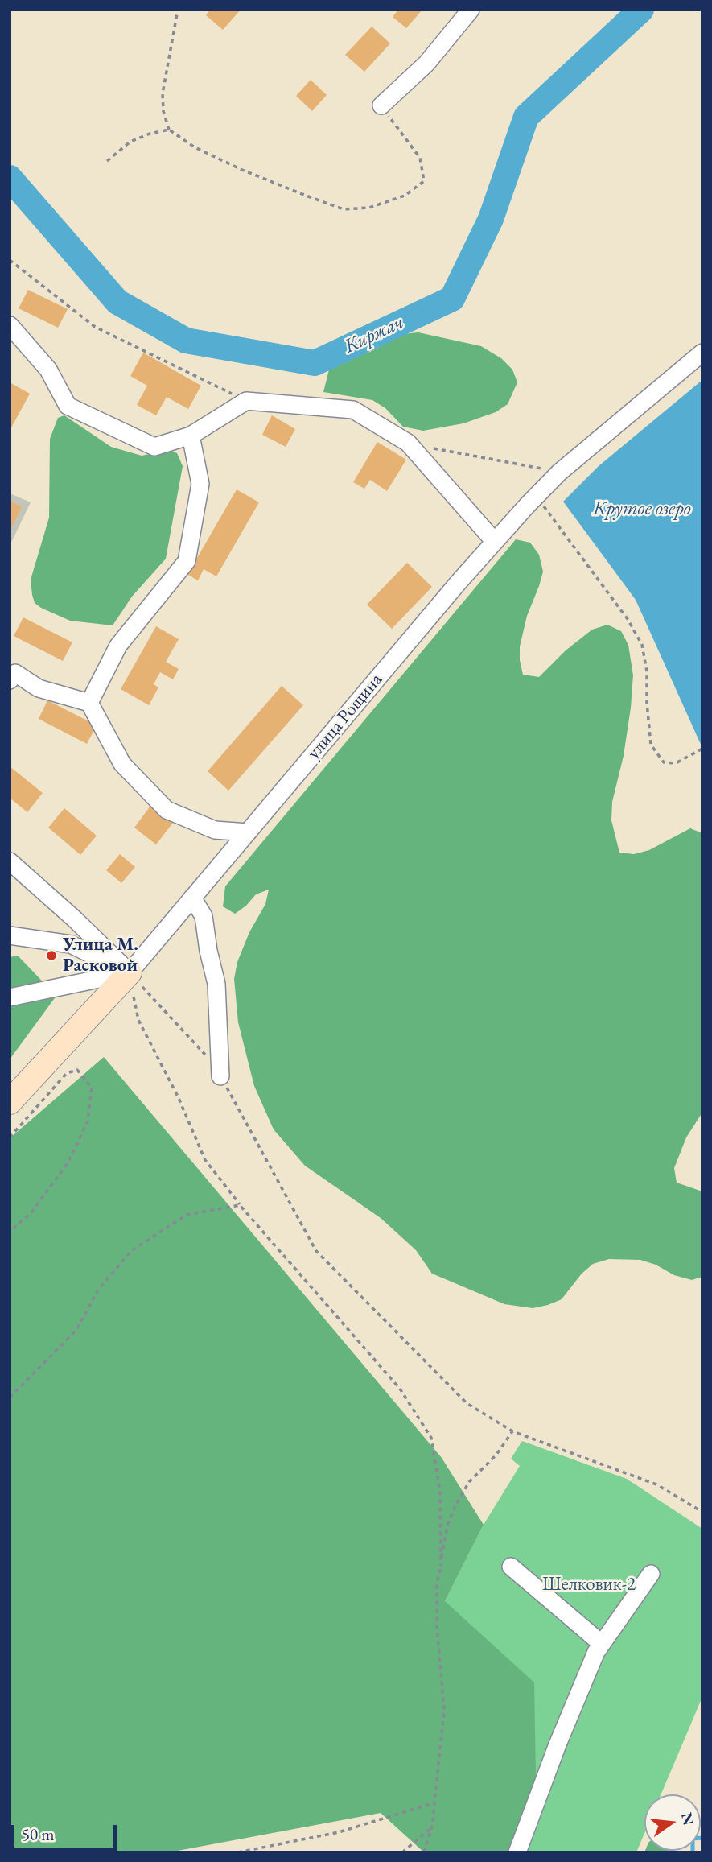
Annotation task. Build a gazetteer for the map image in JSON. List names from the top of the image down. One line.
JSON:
{"streets":{"street":["улица Рощина"]},"water":["Киржач","Крутое озеро"],"parks":["Шелковик-2"],"places":["Улица М. Расковой"],"scale_bar":"50 m","north":"right"}
